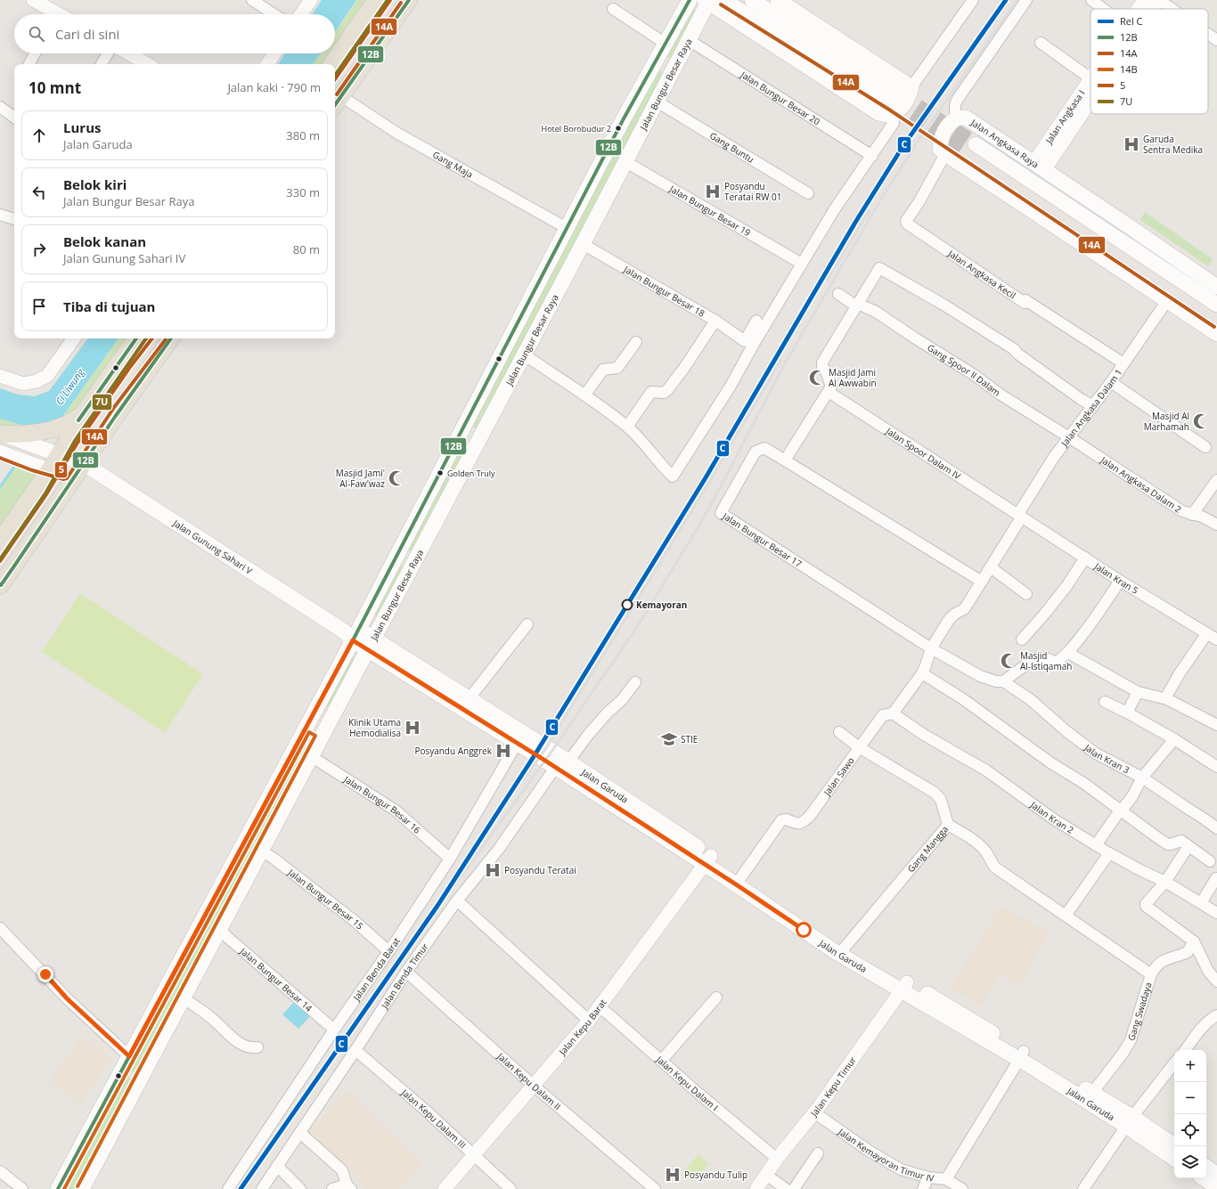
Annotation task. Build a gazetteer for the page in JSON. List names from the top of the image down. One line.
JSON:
{"streets":{"main road":["Jalan Bungur Besar Raya","Jalan Angkasa Raya","Jalan Gunung Sahari V","Jalan Garuda"],"street":["Jalan Bungur Besar 20","Jalan Angkasa I","Gang Buntu","Gang Maja","Jalan Bungur Besar 19","Jalan Angkasa Kecil","Jalan Bungur Besar 18","Gang Spoor II Dalam","Jalan Angkasa Dalam 1","Jalan Spoor Dalam IV","Jalan Angkasa Dalam 2","Jalan Bungur Besar 17","Jalan Kran 5","Jalan Kran 3","Jalan Sawo","Jalan Bungur Besar 16","Jalan Kran 2","Gang Mangga","Jalan Bungur Besar 15","Jalan Benda Barat","Jalan Benda Timur","Jalan Bungur Besar 14","Gang Swadaya","Jalan Kepu Barat","Jalan Kepu Dalam II","Jalan Kepu Dalam I","Jalan Kepu Timur","Jalan Kepu Dalam III","Jalan Kemayoran Timur IV"]},"crossings":[["Jalan Bungur Besar Raya","Jalan Bungur Besar 20"],["Jalan Bungur Besar Raya","Gang Buntu"],["Jalan Bungur Besar Raya","Gang Maja"],["Jalan Bungur Besar Raya","Jalan Bungur Besar 19"],["Jalan Bungur Besar Raya","Jalan Bungur Besar 18"],["Jalan Bungur Besar Raya","Jalan Gunung Sahari V"],["Jalan Bungur Besar Raya","Jalan Garuda"],["Jalan Bungur Besar Raya","Jalan Bungur Besar 16"],["Jalan Bungur Besar Raya","Jalan Bungur Besar 15"],["Jalan Bungur Besar Raya","Jalan Bungur Besar 14"],["Jalan Angkasa I","Jalan Angkasa Raya"],["Jalan Angkasa Kecil","Jalan Angkasa Dalam 1"],["Gang Spoor II Dalam","Jalan Angkasa Dalam 1"],["Gang Spoor II Dalam","Jalan Angkasa Dalam 2"],["Jalan Angkasa Dalam 1","Jalan Spoor Dalam IV"],["Jalan Angkasa Dalam 1","Jalan Angkasa Dalam 2"],["Jalan Angkasa Dalam 1","Jalan Bungur Besar 17"],["Jalan Angkasa Dalam 1","Jalan Kran 5"],["Jalan Angkasa Dalam 1","Jalan Sawo"],["Jalan Spoor Dalam IV","Jalan Kran 5"],["Jalan Bungur Besar 17","Jalan Kran 3"],["Jalan Bungur Besar 17","Jalan Sawo"],["Jalan Gunung Sahari V","Jalan Garuda"],["Jalan Sawo","Jalan Garuda"],["Jalan Sawo","Jalan Kran 2"],["Jalan Sawo","Gang Mangga"],["Jalan Garuda","Gang Mangga"],["Jalan Garuda","Jalan Benda Barat"],["Jalan Garuda","Jalan Benda Timur"],["Jalan Garuda","Gang Swadaya"],["Jalan Garuda","Jalan Kepu Barat"],["Jalan Garuda","Jalan Kepu Timur"],["Jalan Bungur Besar 16","Jalan Benda Barat"],["Jalan Bungur Besar 15","Jalan Benda Barat"],["Jalan Benda Barat","Jalan Bungur Besar 14"],["Jalan Benda Timur","Jalan Kepu Dalam II"],["Jalan Benda Timur","Jalan Kepu Dalam III"],["Jalan Kepu Barat","Jalan Kepu Dalam II"],["Jalan Kepu Barat","Jalan Kepu Dalam I"],["Jalan Kepu Barat","Jalan Kepu Dalam III"],["Jalan Kepu Dalam I","Jalan Kepu Timur"],["Jalan Kepu Timur","Jalan Kemayoran Timur IV"]],"water":["Ci Liwung"],"places":{"other":["Hotel Borobudur 2","Golden Truly","Kemayoran"],"hospital":["Garuda Sentra Medika","Posyandu Teratai RW 01","Klinik Utama Hemodialisa","Posyandu Anggrek","Posyandu Teratai","Posyandu Tulip"],"mosque":["Masjid Jami Al Awwabin","Masjid Al Marhamah","Masjid Jami' Al-Faw'waz","Masjid Al-Istiqamah"],"school or university":["STIE"]},"lines":["rail line C","transit line 12B","transit line 5","transit line 7U","transit line 14A","transit line 14B"],"legend":["Rel C","12B","14A","14B","5","7U"],"page":{"search":"Cari di sini","heading":["10 mnt","Jalan kaki · 790 m"],"list":[["Lurus","Jalan Garuda","380 m"],["Belok kiri","Jalan Bungur Besar Raya","330 m"],["Belok kanan","Jalan Gunung Sahari IV","80 m"],"Tiba di tujuan"],"map_buttons":["+","−"]}}
